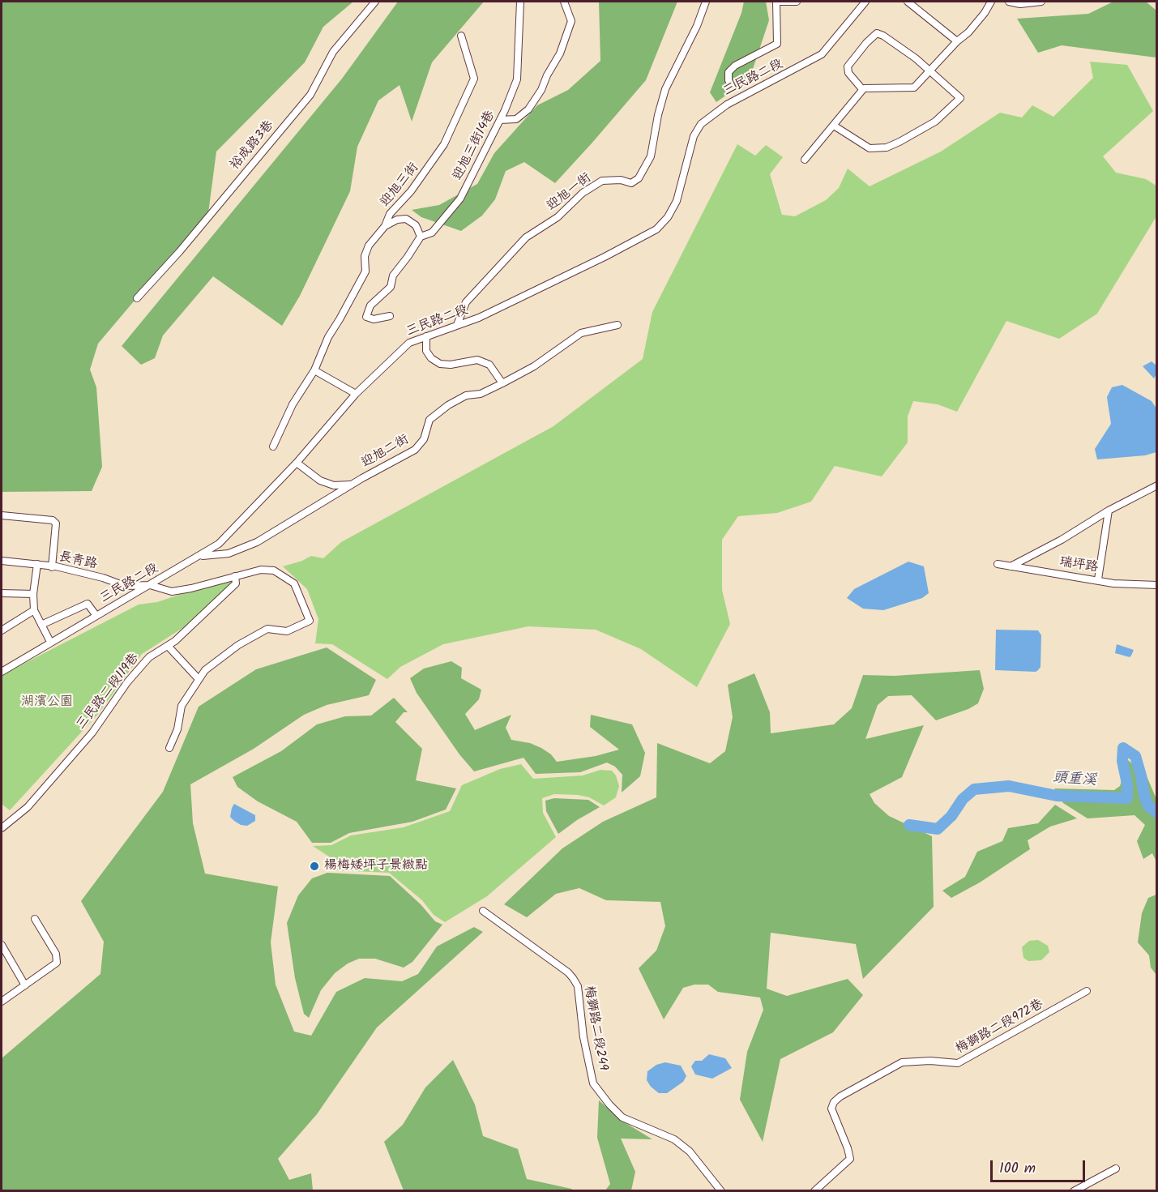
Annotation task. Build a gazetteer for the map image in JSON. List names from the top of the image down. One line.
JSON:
{"streets":{"street":["三民路二段","裕成路3巷","迎旭三街14巷","迎旭三街","迎旭一街","迎旭二街","長青路","瑞坪路","三民路二段119巷","梅獅路二段972巷","梅獅路二段249"]},"crossings":[["三民路二段","迎旭一街"],["三民路二段","迎旭二街"],["三民路二段","長青路"]],"water":["頭重溪"],"parks":["湖濱公園"],"places":["楊梅矮坪子景緻點"],"scale_bar":"100 m"}
